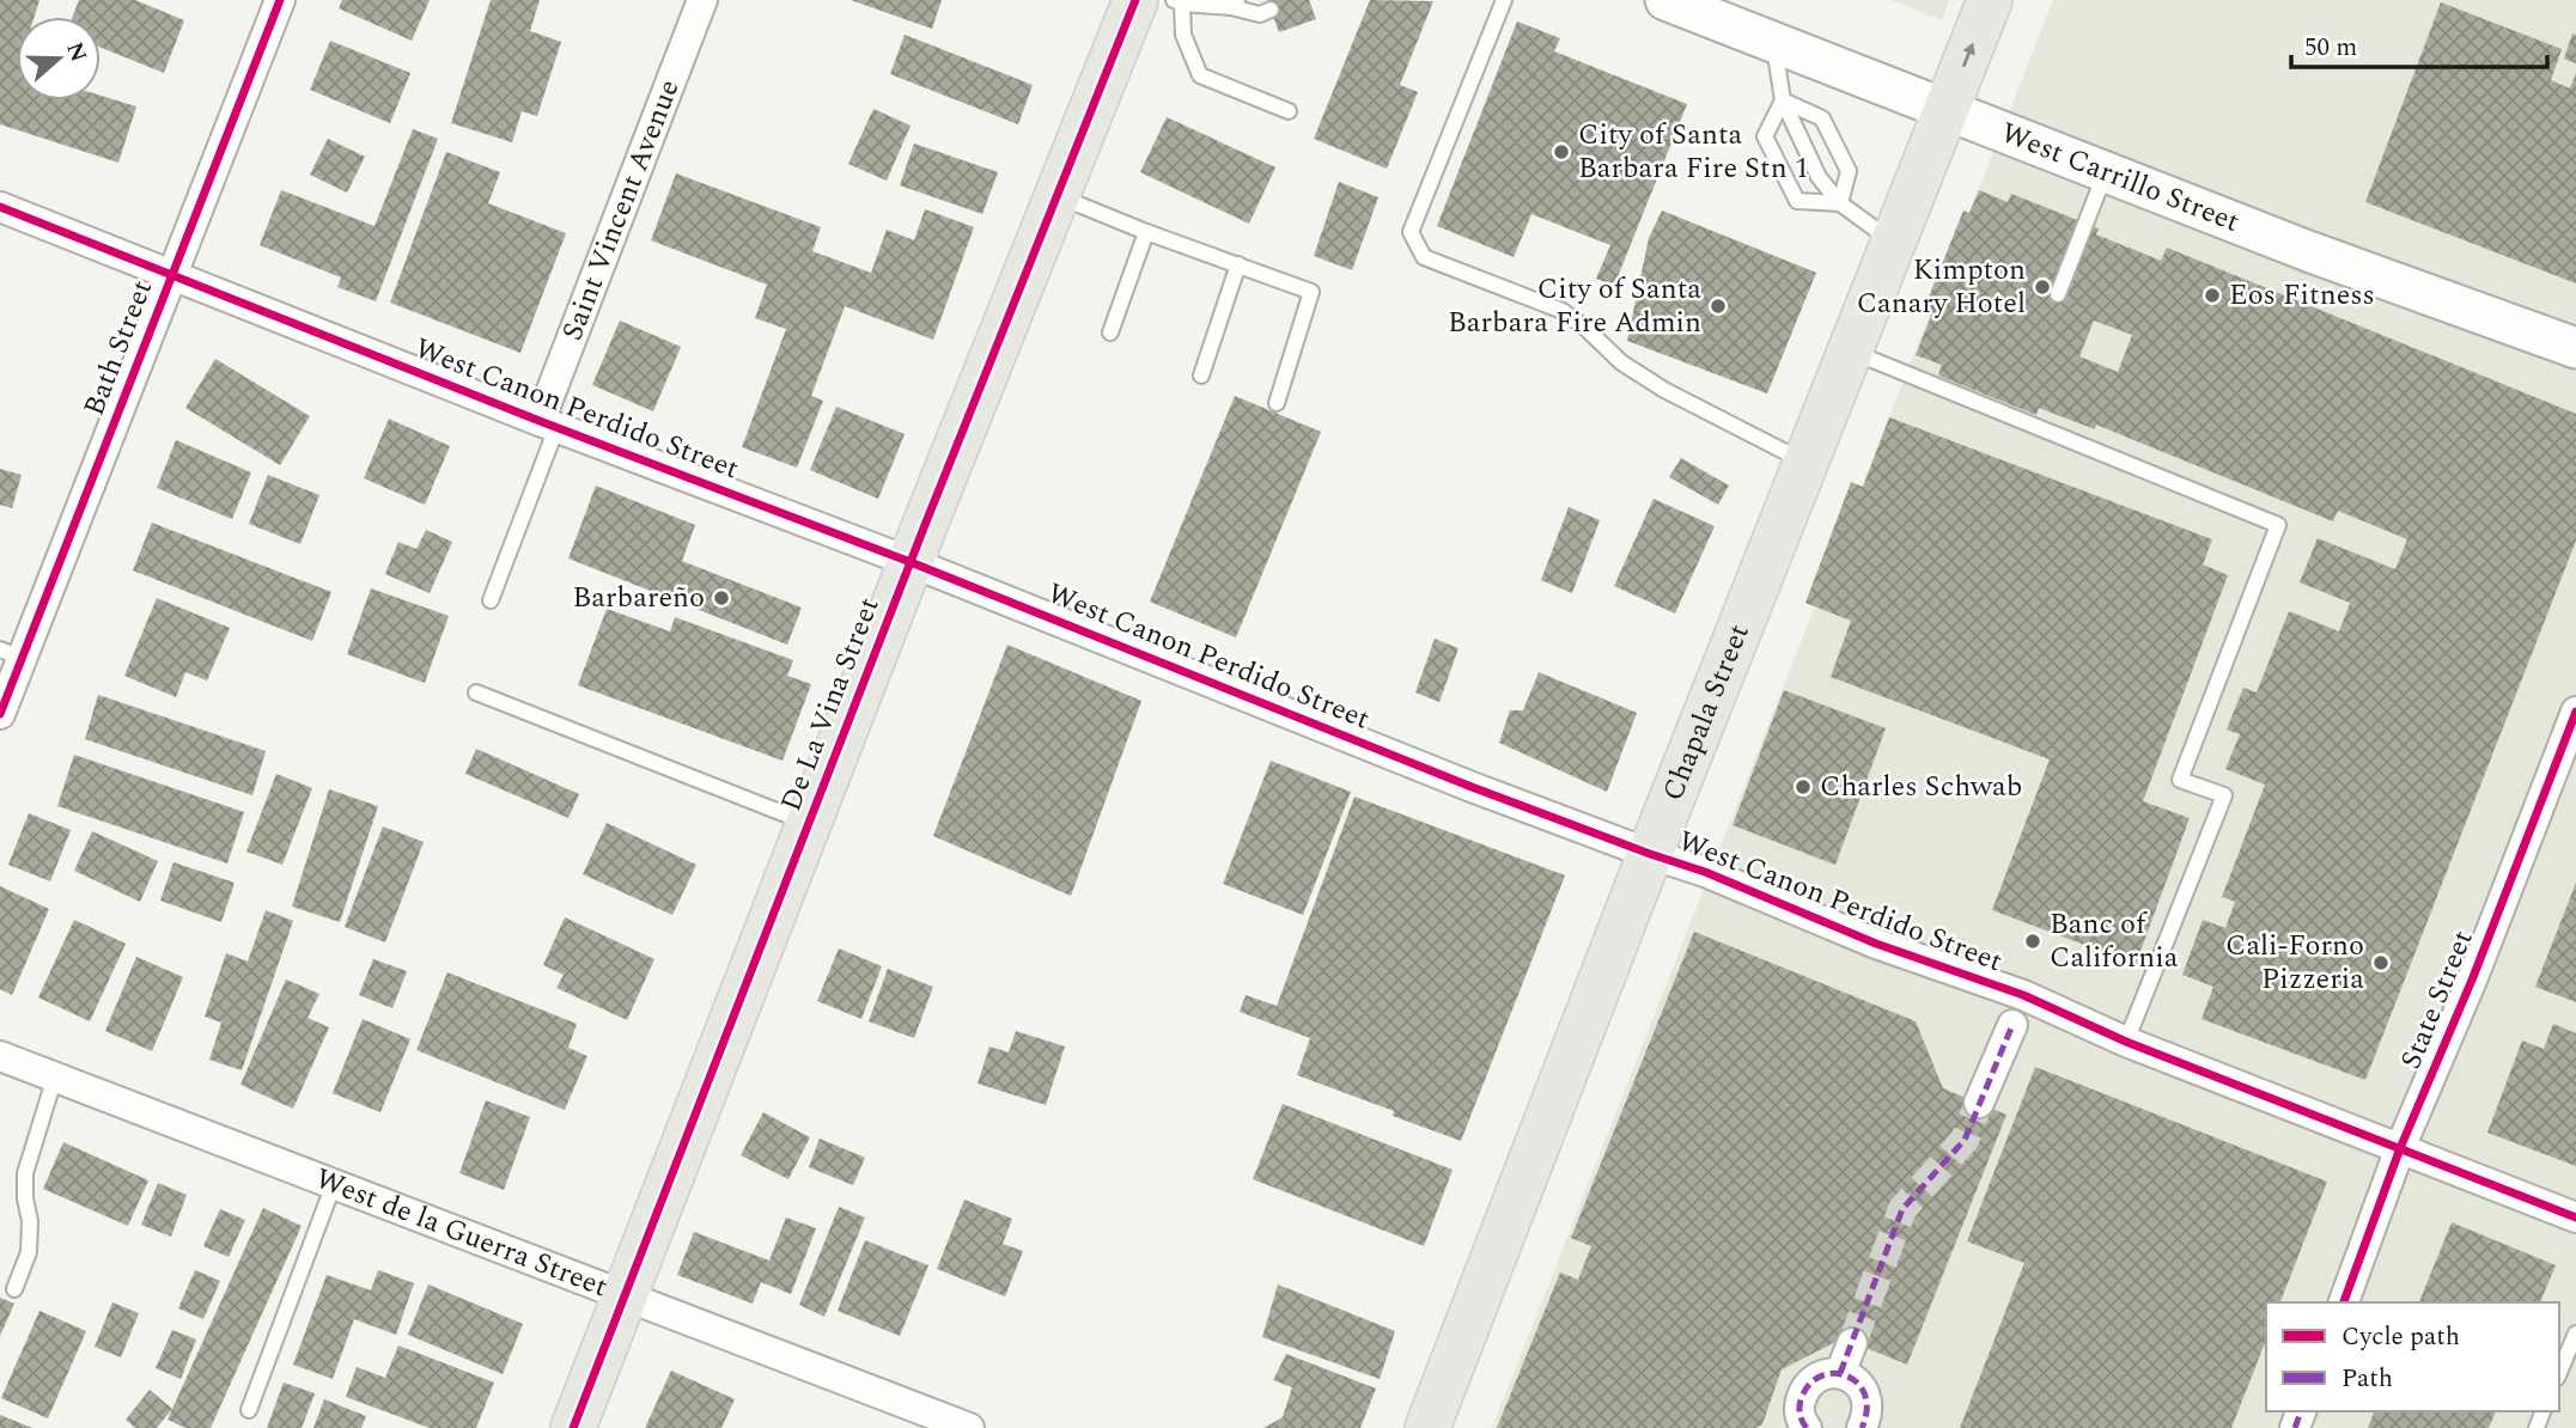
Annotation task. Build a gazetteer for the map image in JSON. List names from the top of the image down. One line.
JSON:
{"streets":{"main road":["West Carrillo Street","De La Vina Street","Chapala Street"],"street":["Saint Vincent Avenue","Bath Street","West Canon Perdido Street","State Street","West de la Guerra Street"]},"crossings":[["West Carrillo Street","Chapala Street"],["Saint Vincent Avenue","West Canon Perdido Street"],["Bath Street","West Canon Perdido Street"],["West Canon Perdido Street","De La Vina Street"],["West Canon Perdido Street","Chapala Street"],["West Canon Perdido Street","State Street"],["De La Vina Street","West de la Guerra Street"]],"places":["City of Santa Barbara Fire Stn 1","Kimpton Canary Hotel","Eos Fitness","City of Santa Barbara Fire Admin","Barbareño","Charles Schwab","Banc of California","Cali-Forno Pizzeria"],"legend":["Cycle path","Path"],"scale_bar":"50 m","north":"right"}
